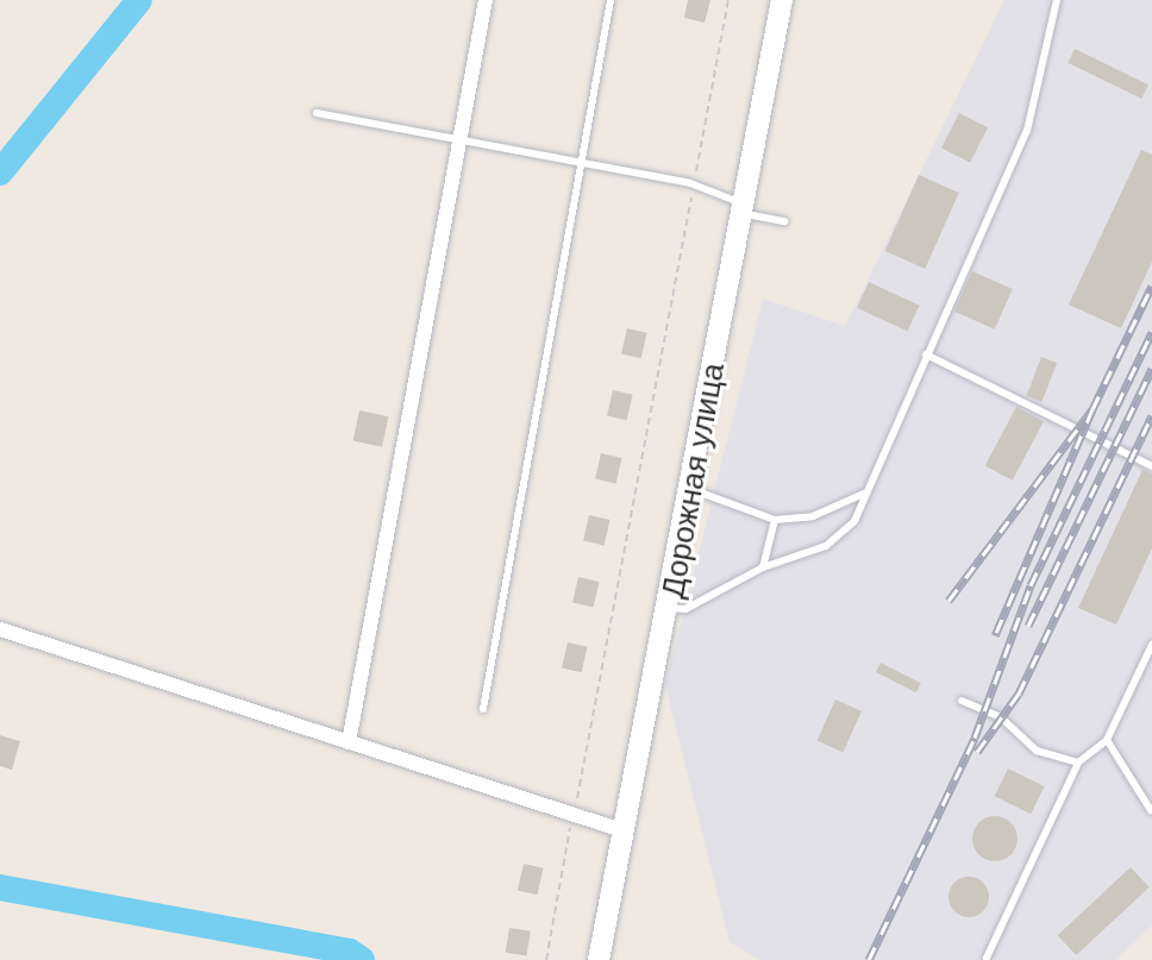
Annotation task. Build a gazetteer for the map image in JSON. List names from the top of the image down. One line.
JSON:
{"streets":{"street":["Дорожная улица"]}}
